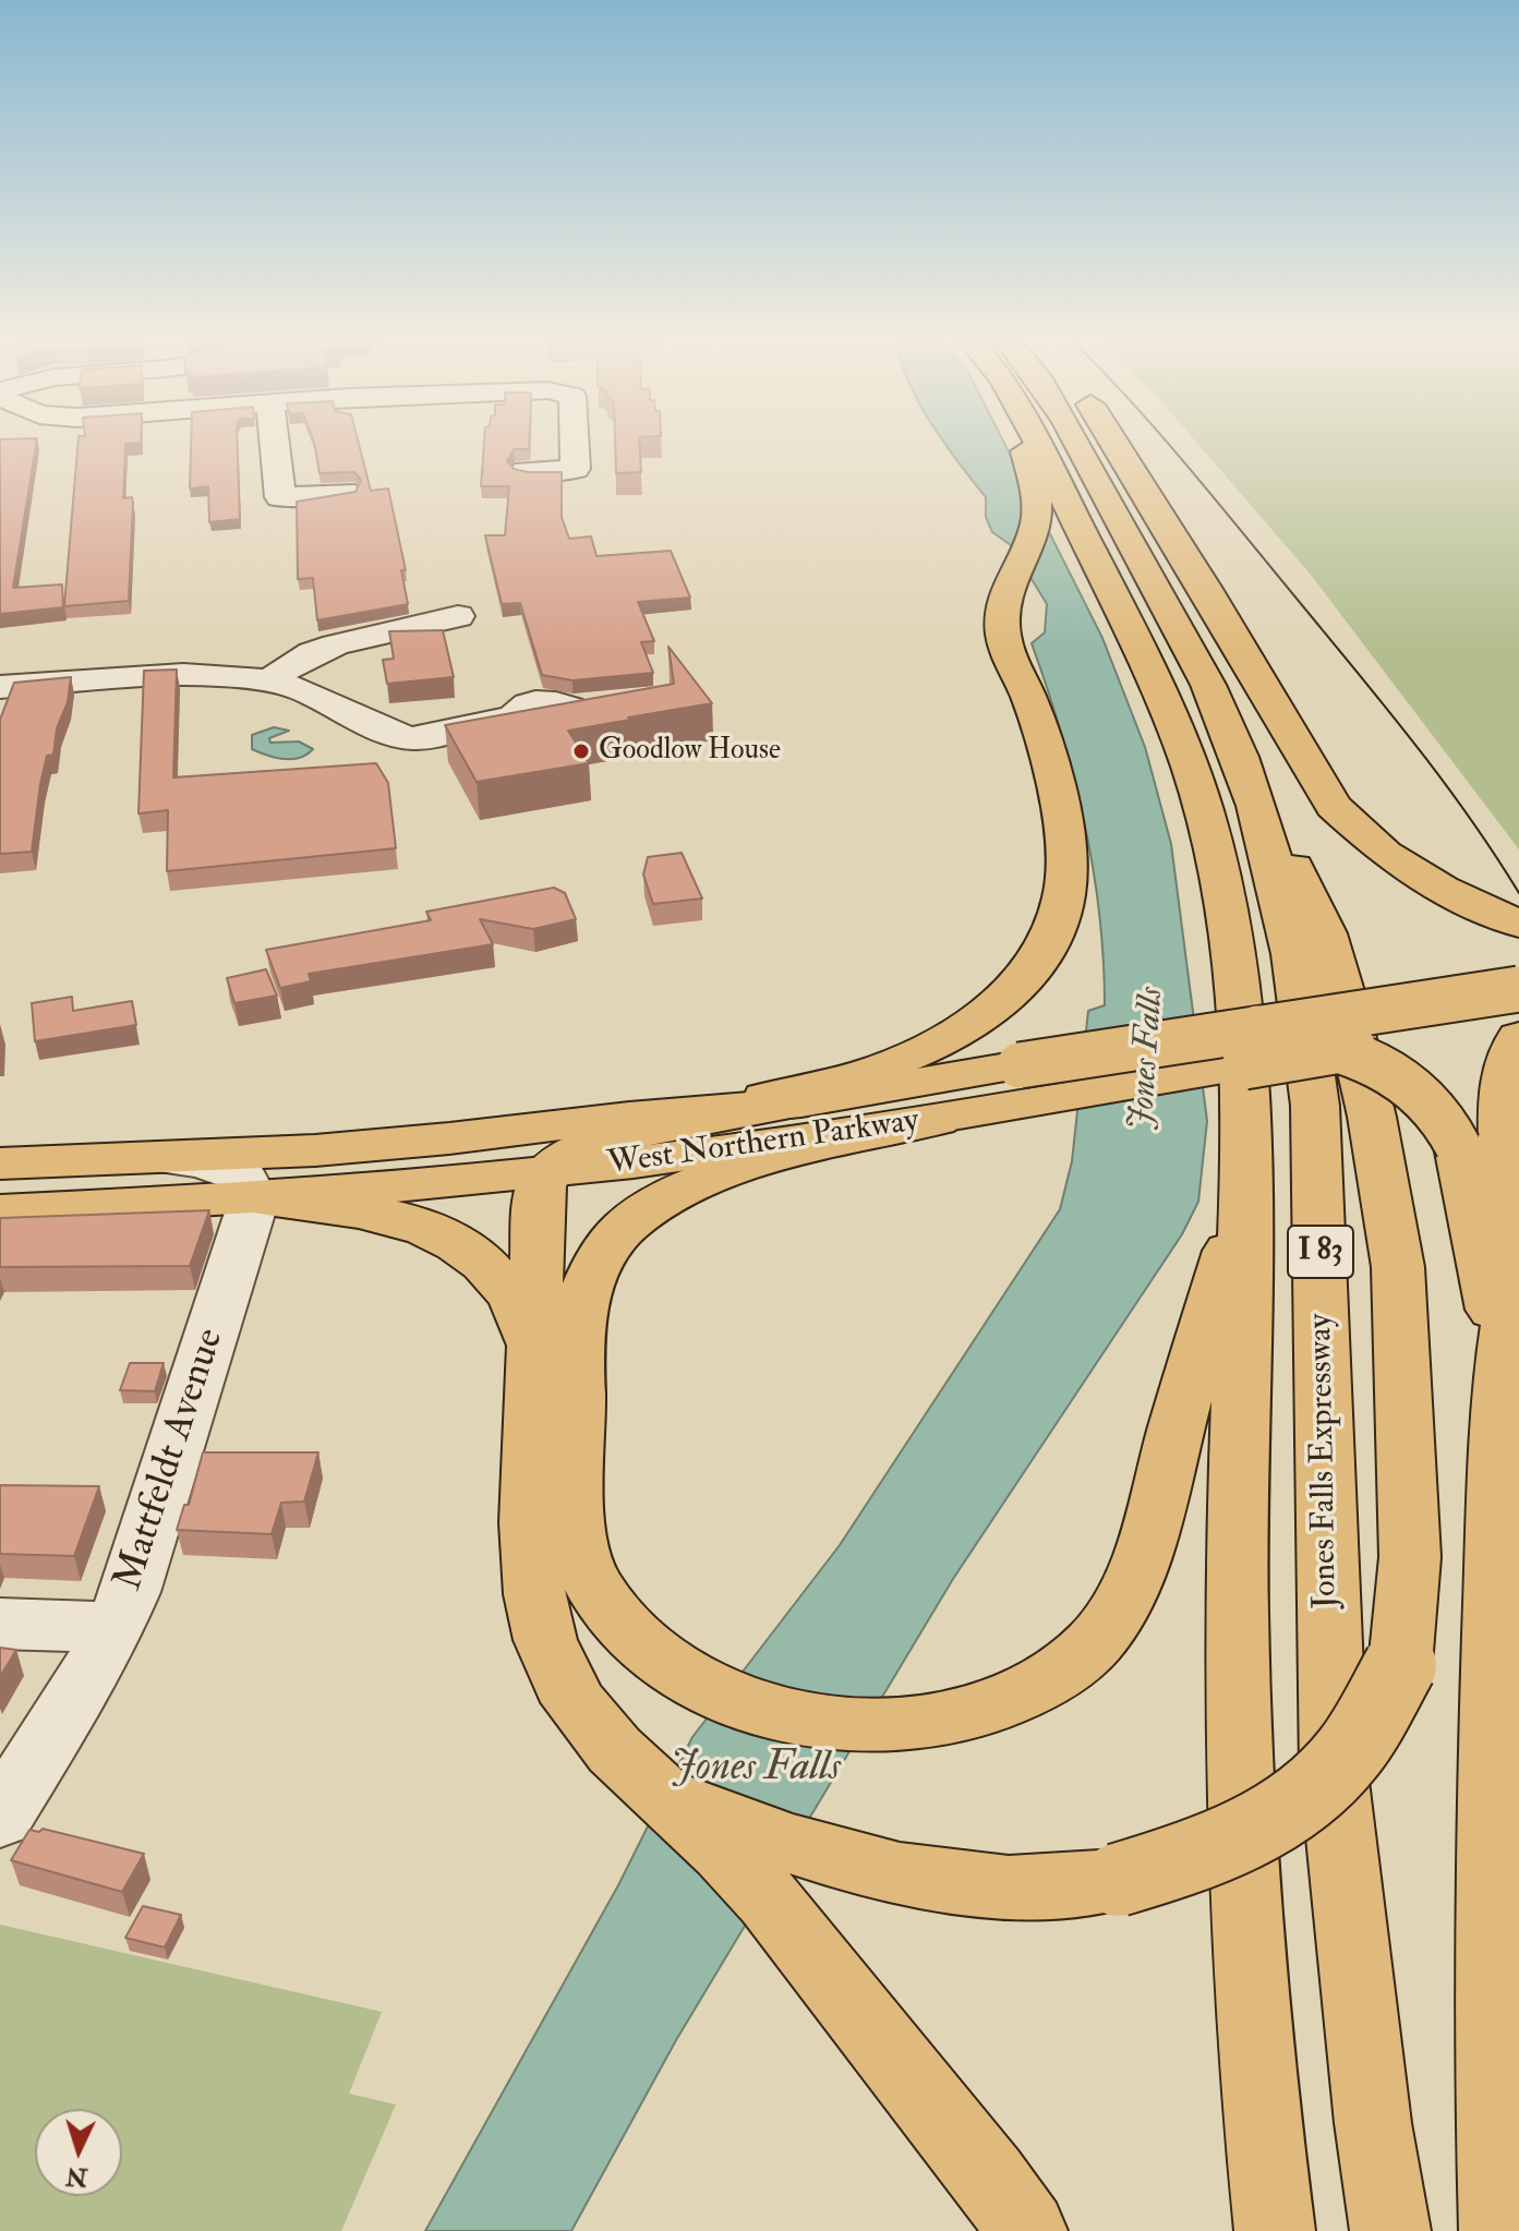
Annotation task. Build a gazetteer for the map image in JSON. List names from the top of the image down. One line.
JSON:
{"streets":{"main road":["West Northern Parkway","I 83","Jones Falls Expressway"],"street":["Mattfeldt Avenue"]},"crossings":[["West Northern Parkway","Mattfeldt Avenue"]],"water":["Jones Falls"],"places":["Goodlow House"],"north":"bottom"}
